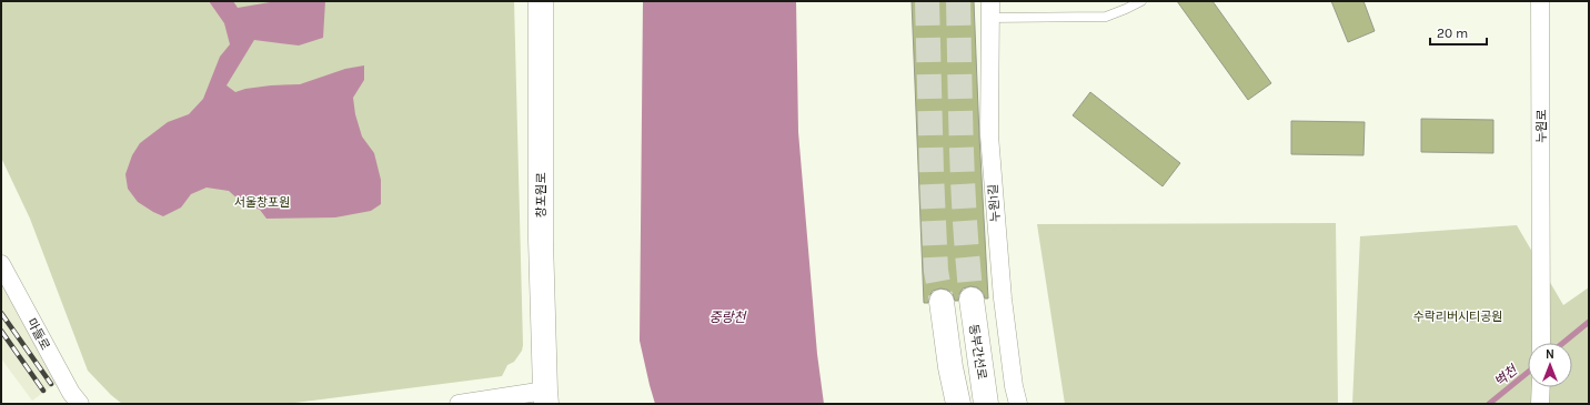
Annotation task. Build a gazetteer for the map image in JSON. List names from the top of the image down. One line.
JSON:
{"streets":{"main road":["창포원로","동부간선로"],"street":["누원로","누원1길","마들로"]},"water":["중랑천","벽천"],"parks":["서울창포원","수락리버시티공원"],"scale_bar":"20 m","north":"top"}
